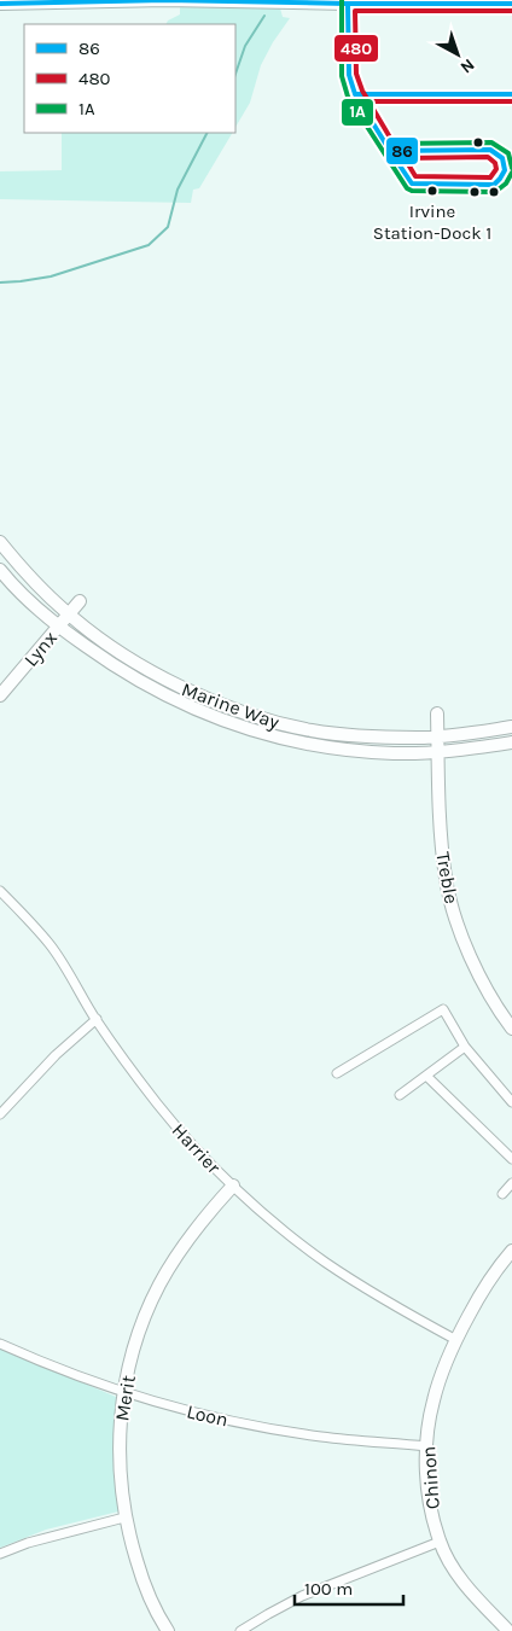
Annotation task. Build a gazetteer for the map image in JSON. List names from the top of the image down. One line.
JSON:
{"streets":{"main road":["Lynx","Marine Way","Treble","Merit","Chinon"],"street":["Harrier","Loon"]},"crossings":[["Lynx","Marine Way"],["Marine Way","Treble"],["Harrier","Merit"],["Harrier","Chinon"],["Merit","Loon"],["Loon","Chinon"]],"places":["Irvine Station-Dock 1"],"lines":["transit line 86","transit line 1A","transit line 480"],"legend":["86","480","1A"],"scale_bar":"100 m","north":"bottom right"}
